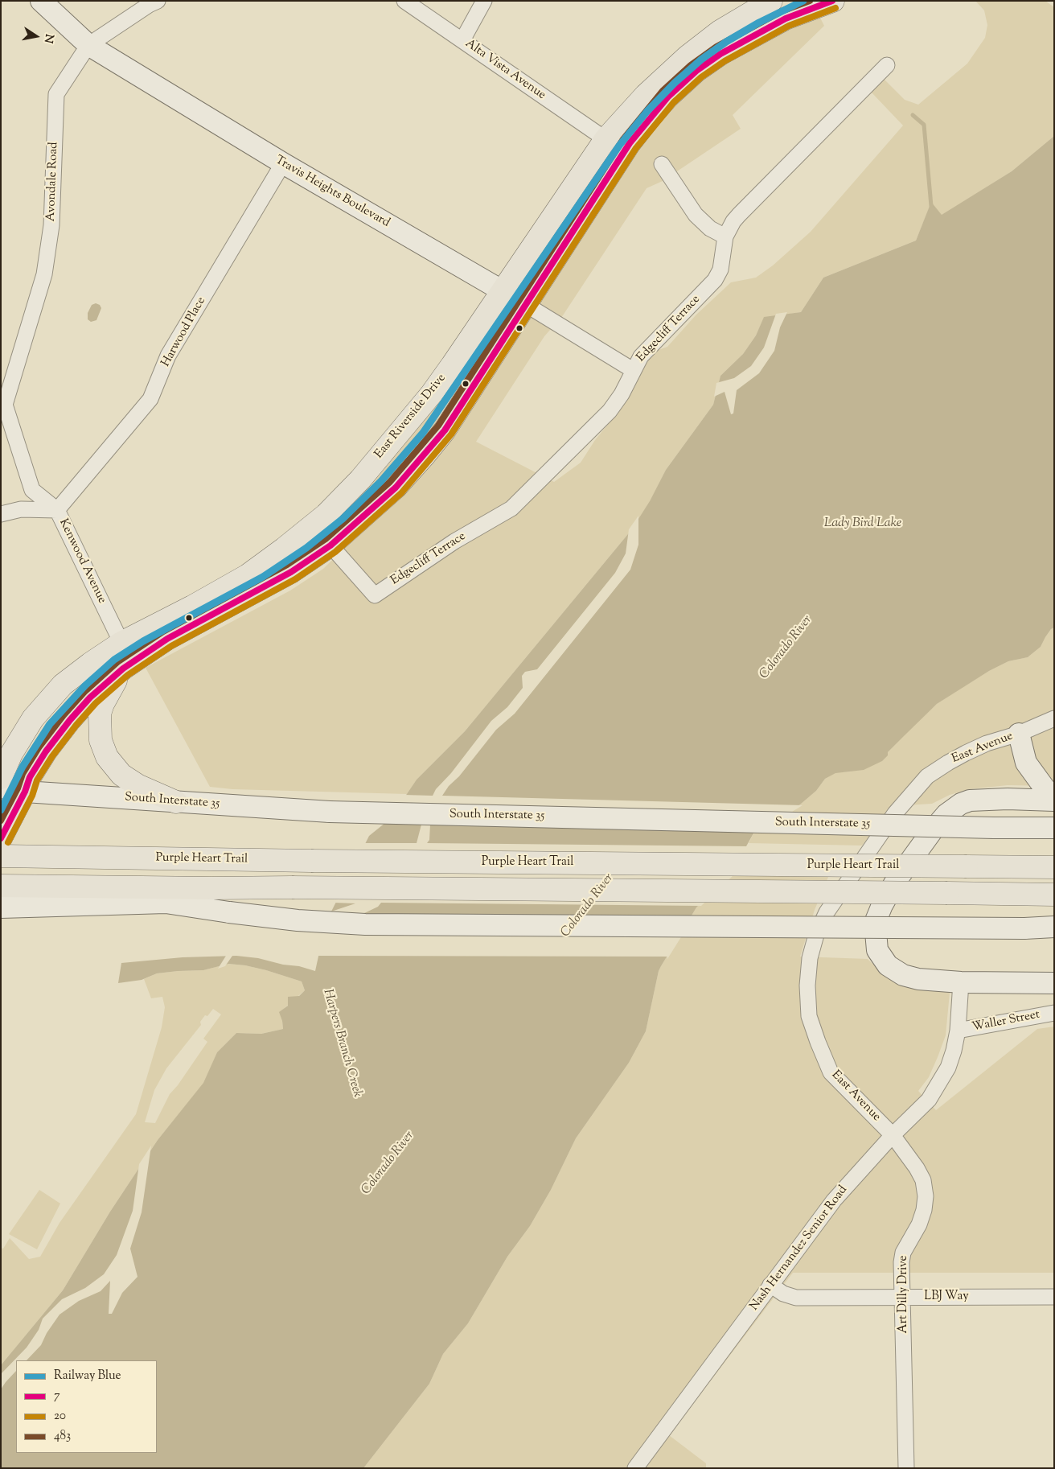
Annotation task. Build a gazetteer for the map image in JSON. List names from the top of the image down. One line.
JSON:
{"streets":{"main road":["Travis Heights Boulevard","East Riverside Drive","South Interstate 35","Purple Heart Trail"],"street":["Alta Vista Avenue","Avondale Road","Edgecliff Terrace","Harwood Place","Kenwood Avenue","East Avenue","Waller Street","Nash Hernandez Senior Road","Art Dilly Drive","LBJ Way"]},"crossings":[["Alta Vista Avenue","East Riverside Drive"],["Avondale Road","Travis Heights Boulevard"],["Avondale Road","Kenwood Avenue"],["Travis Heights Boulevard","Edgecliff Terrace"],["Travis Heights Boulevard","Harwood Place"],["Travis Heights Boulevard","East Riverside Drive"],["Harwood Place","Kenwood Avenue"],["East Riverside Drive","Kenwood Avenue"],["East Avenue","Nash Hernandez Senior Road"],["East Avenue","Art Dilly Drive"],["Waller Street","Nash Hernandez Senior Road"],["Nash Hernandez Senior Road","Art Dilly Drive"],["Nash Hernandez Senior Road","LBJ Way"],["Art Dilly Drive","LBJ Way"]],"water":["Lady Bird Lake","Colorado River","Harpers Branch Creek"],"lines":["rail line Blue","transit line 7","transit line 483","transit line 20"],"legend":["Railway Blue","7","20","483"],"north":"right"}
